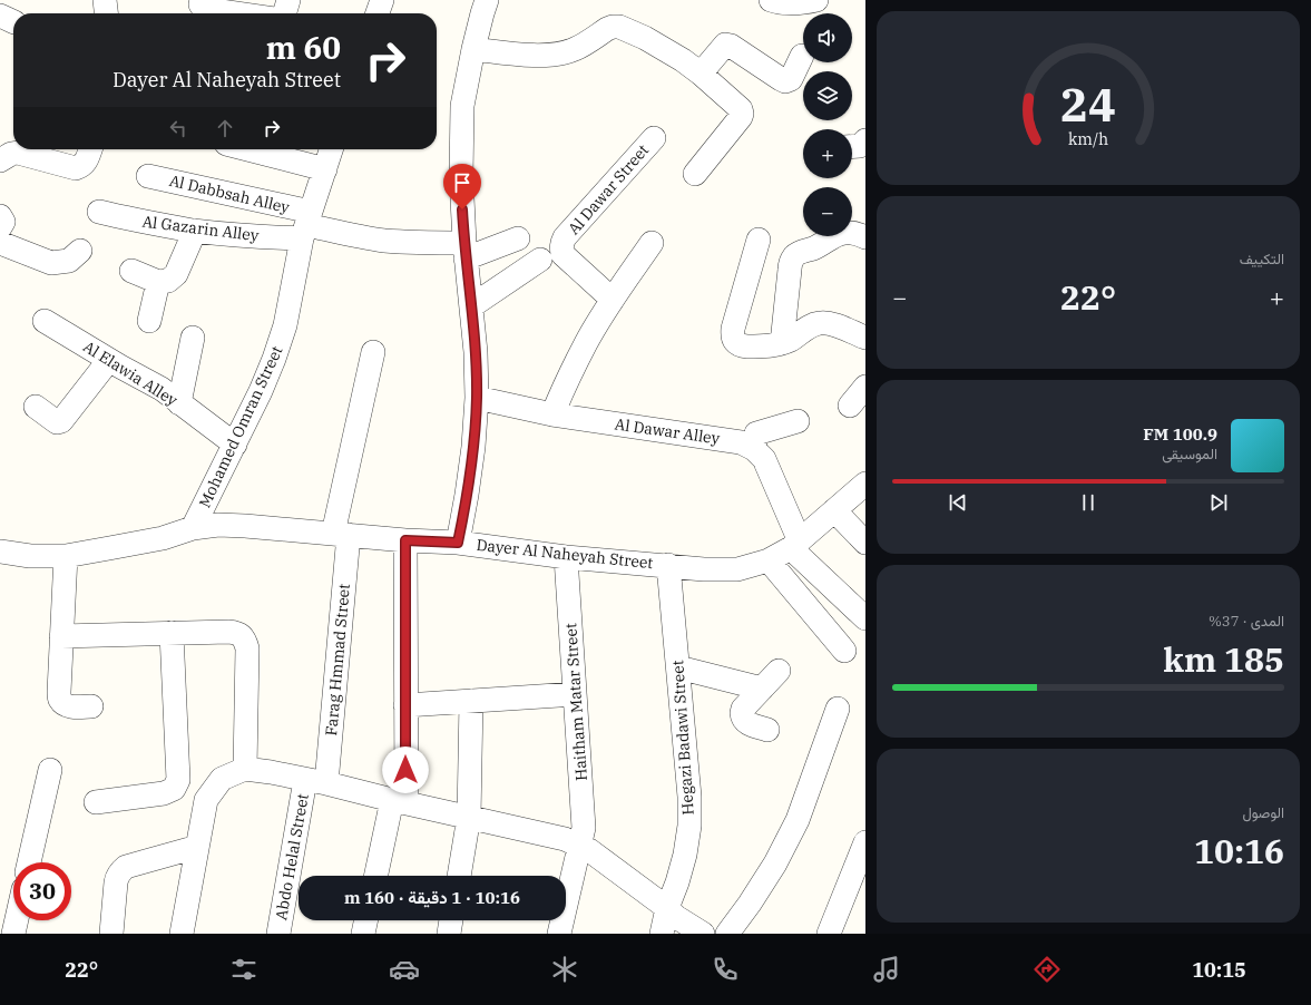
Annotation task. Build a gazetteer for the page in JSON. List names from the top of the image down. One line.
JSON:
{"streets":{"street":["Al Dawar Street","Al Dabbsah Alley","Al Gazarin Alley","Al Elawia Alley","Mohamed Omran Street","Al Dawar Alley","Dayer Al Naheyah Street","Farag Hmmad Street","Haitham Matar Street","Hegazi Badawi Street","Abdo Helal Street"]},"crossings":[["Al Dabbsah Alley","Al Gazarin Alley"],["Al Dabbsah Alley","Mohamed Omran Street"],["Al Gazarin Alley","Mohamed Omran Street"],["Al Elawia Alley","Mohamed Omran Street"],["Mohamed Omran Street","Dayer Al Naheyah Street"],["Dayer Al Naheyah Street","Farag Hmmad Street"],["Dayer Al Naheyah Street","Haitham Matar Street"],["Dayer Al Naheyah Street","Hegazi Badawi Street"],["Farag Hmmad Street","Abdo Helal Street"]],"page":{"map_buttons":["+","−"],"turn":["60 m","Dayer Al Naheyah Street"],"tile":["التكييف",["المدى · 37%","185 km"],["الوصول","10:16"]],"heat":["−","22°","+"],"song":["100.9 FM","الموسيقى"],"limit":"30","trip":"10:16 · 1 دقيقة · 160 m","tabs":["10:15","22°"],"gauge":["24","km/h"]}}
